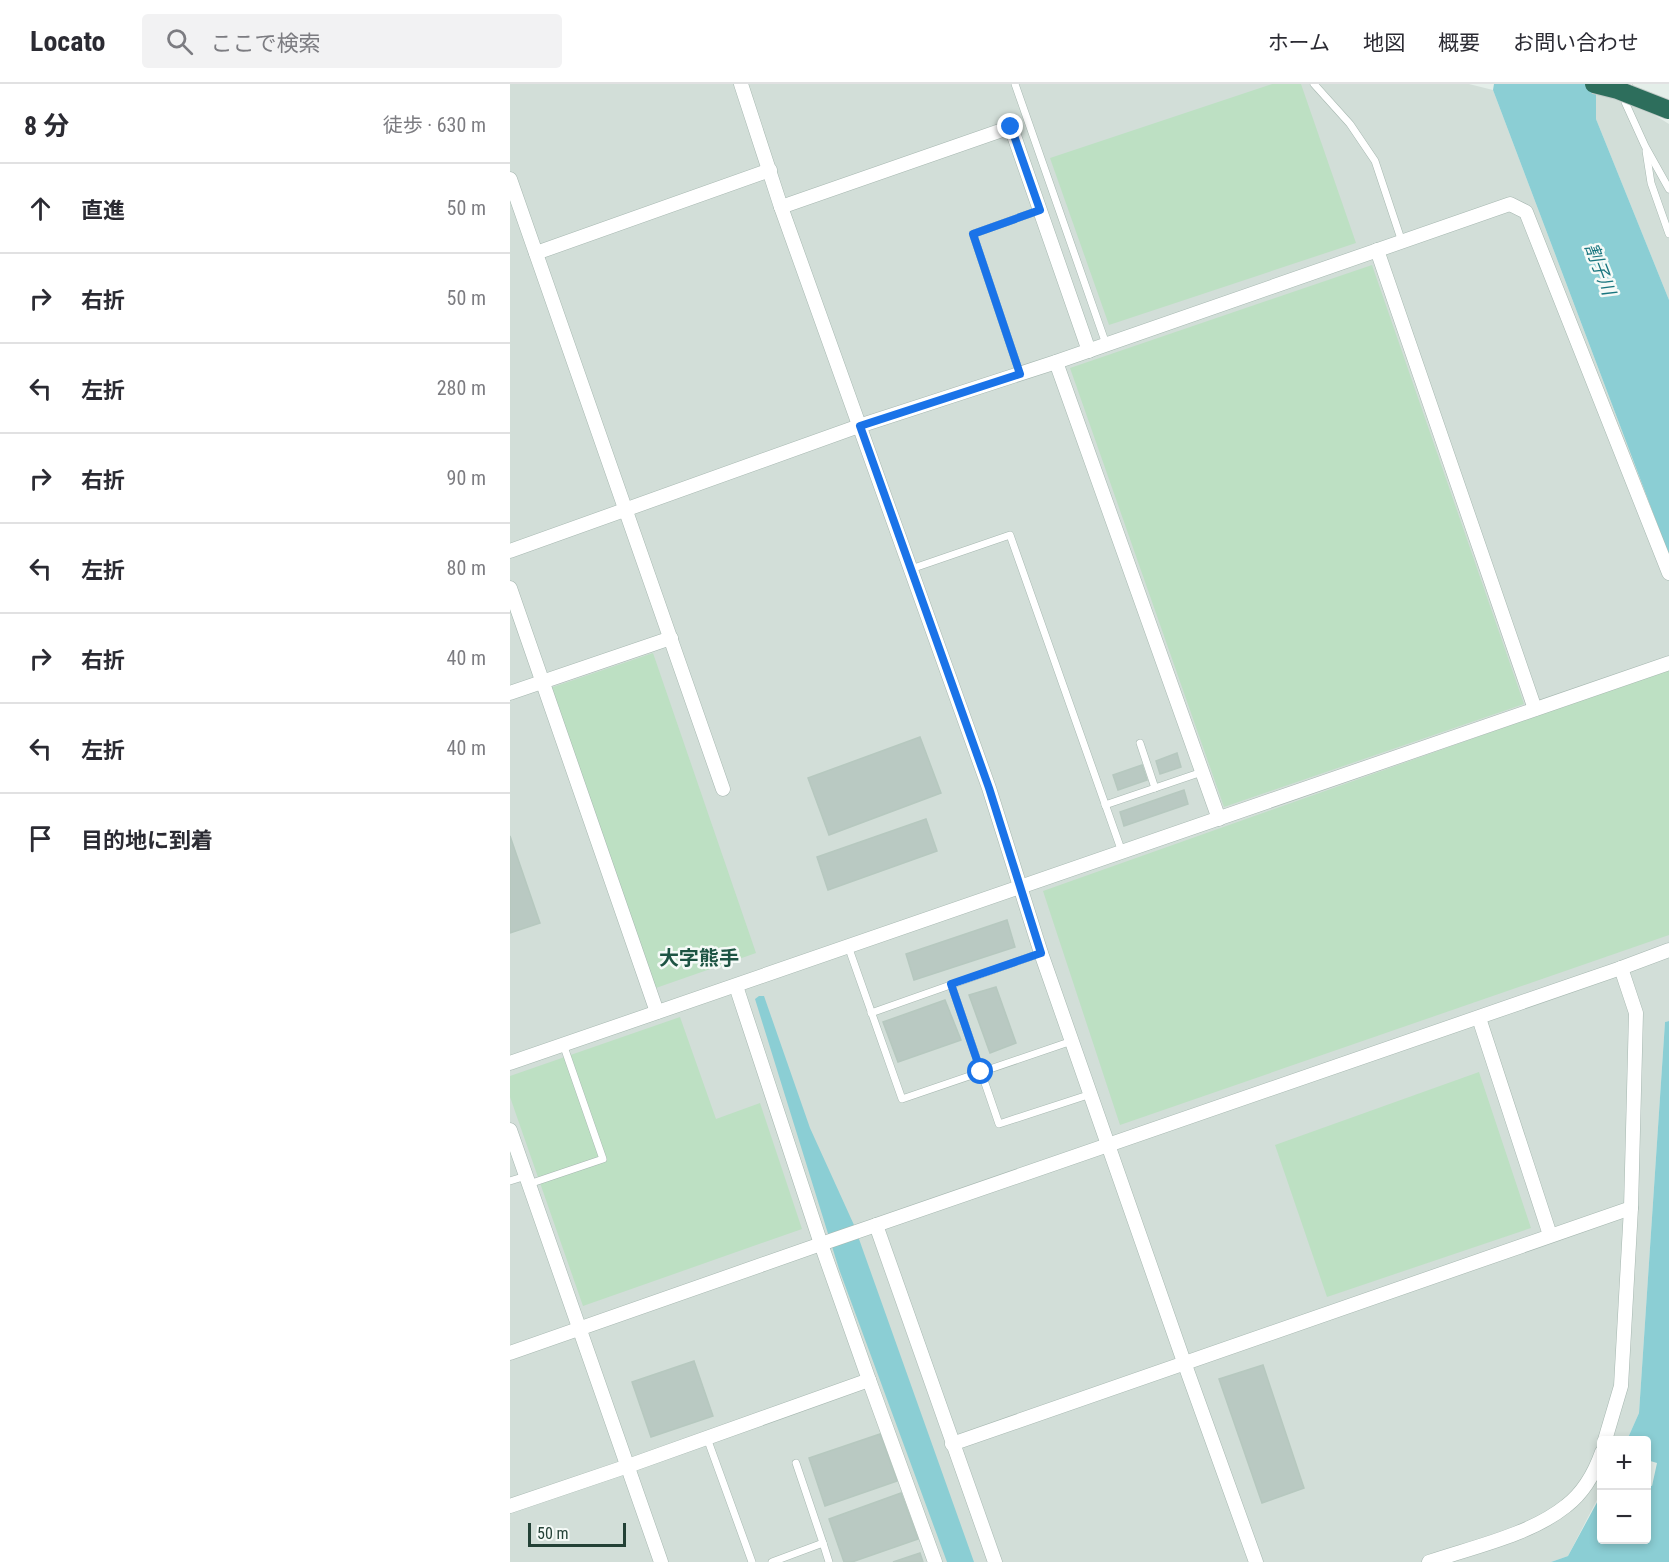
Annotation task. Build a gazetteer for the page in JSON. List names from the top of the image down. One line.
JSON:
{"districts":["大字熊手"],"water":["割子川"],"scale_bar":"50 m","page":{"header":"Locato","search":"ここで検索","nav":["ホーム","地図","概要","お問い合わせ"],"heading":["8 分","徒歩 · 630 m"],"list":[["直進","50 m"],["右折","50 m"],["左折","280 m"],["右折","90 m"],["左折","80 m"],["右折","40 m"],["左折","40 m"],"目的地に到着"],"map_buttons":["+","−"],"scale":"50 m"}}
